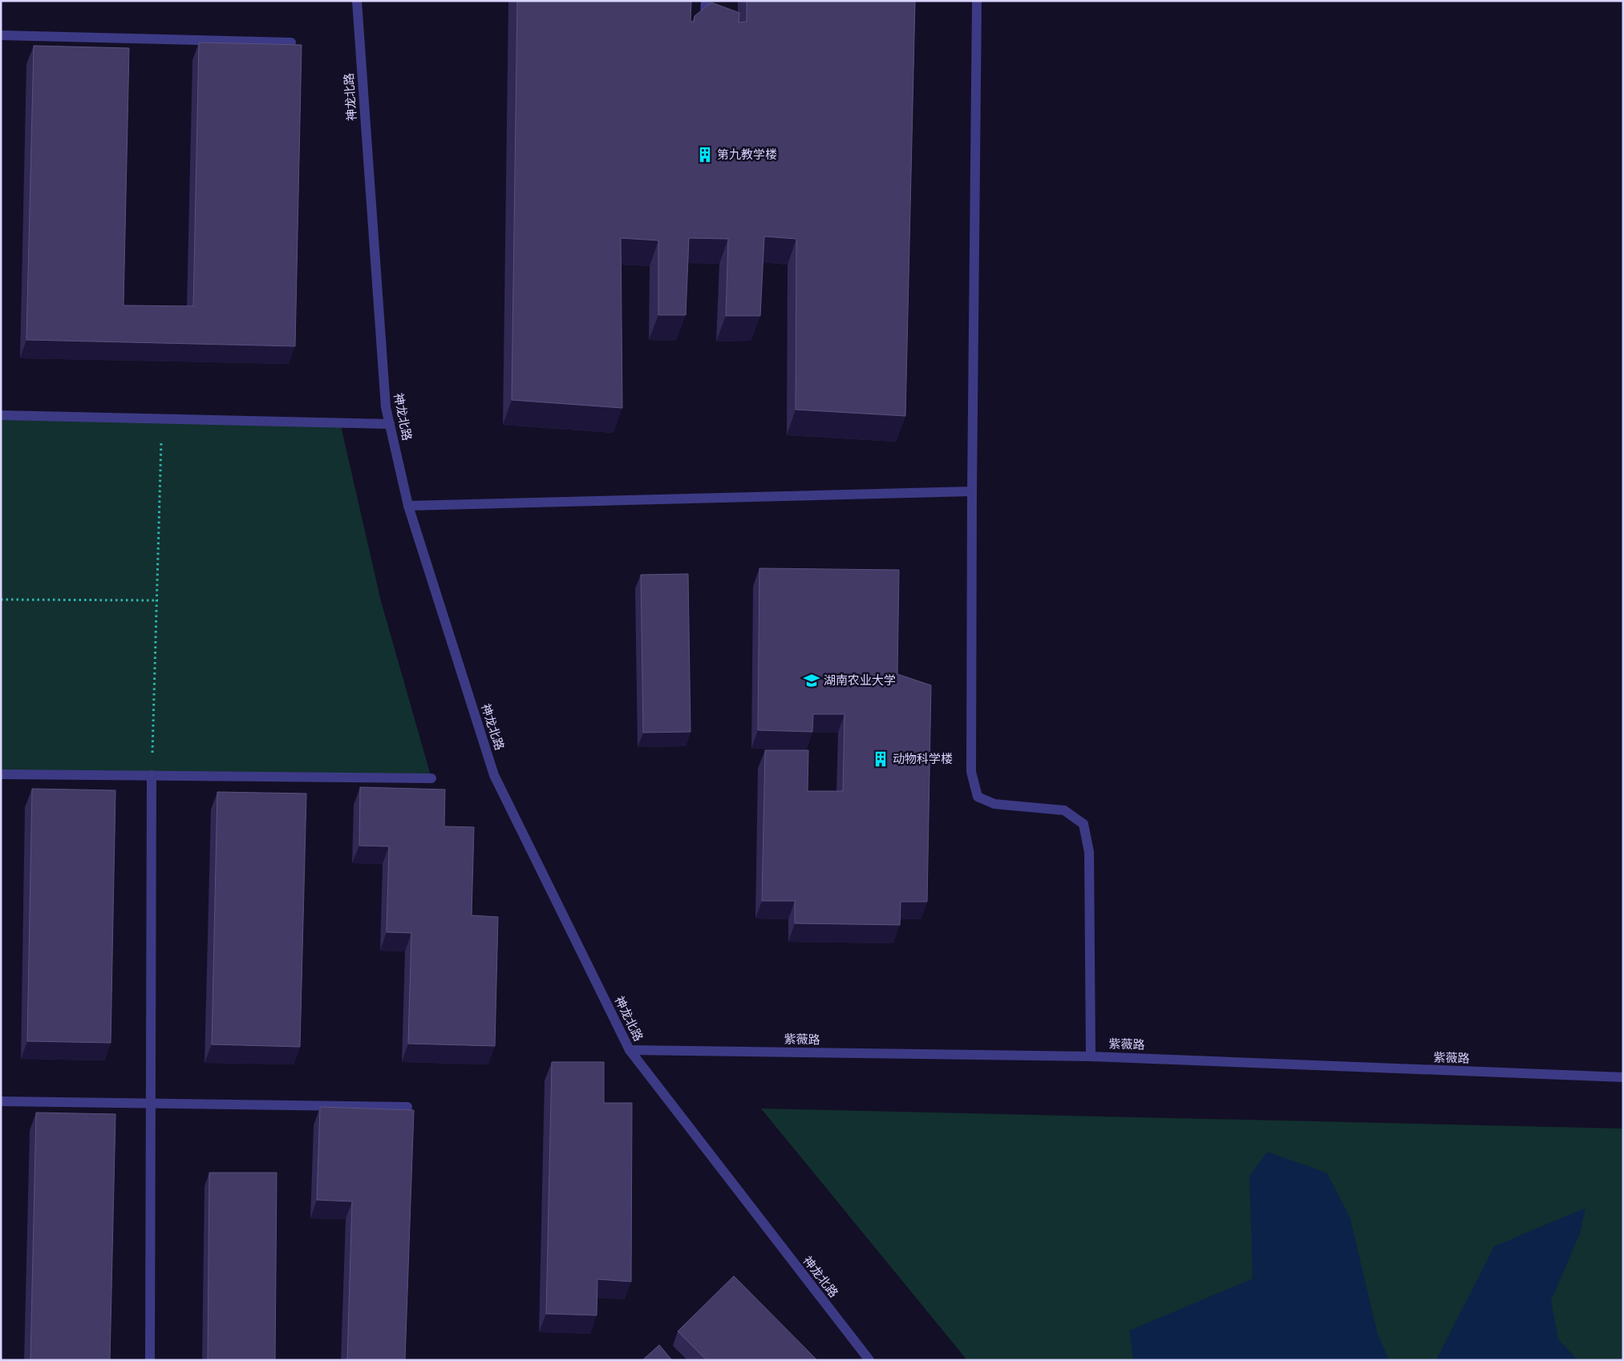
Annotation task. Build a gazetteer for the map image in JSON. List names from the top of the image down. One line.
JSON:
{"streets":{"street":["神龙北路","紫薇路"]},"crossings":[["神龙北路","紫薇路"]],"places":{"building":["第九教学楼","动物科学楼"],"school or university":["湖南农业大学"]}}
